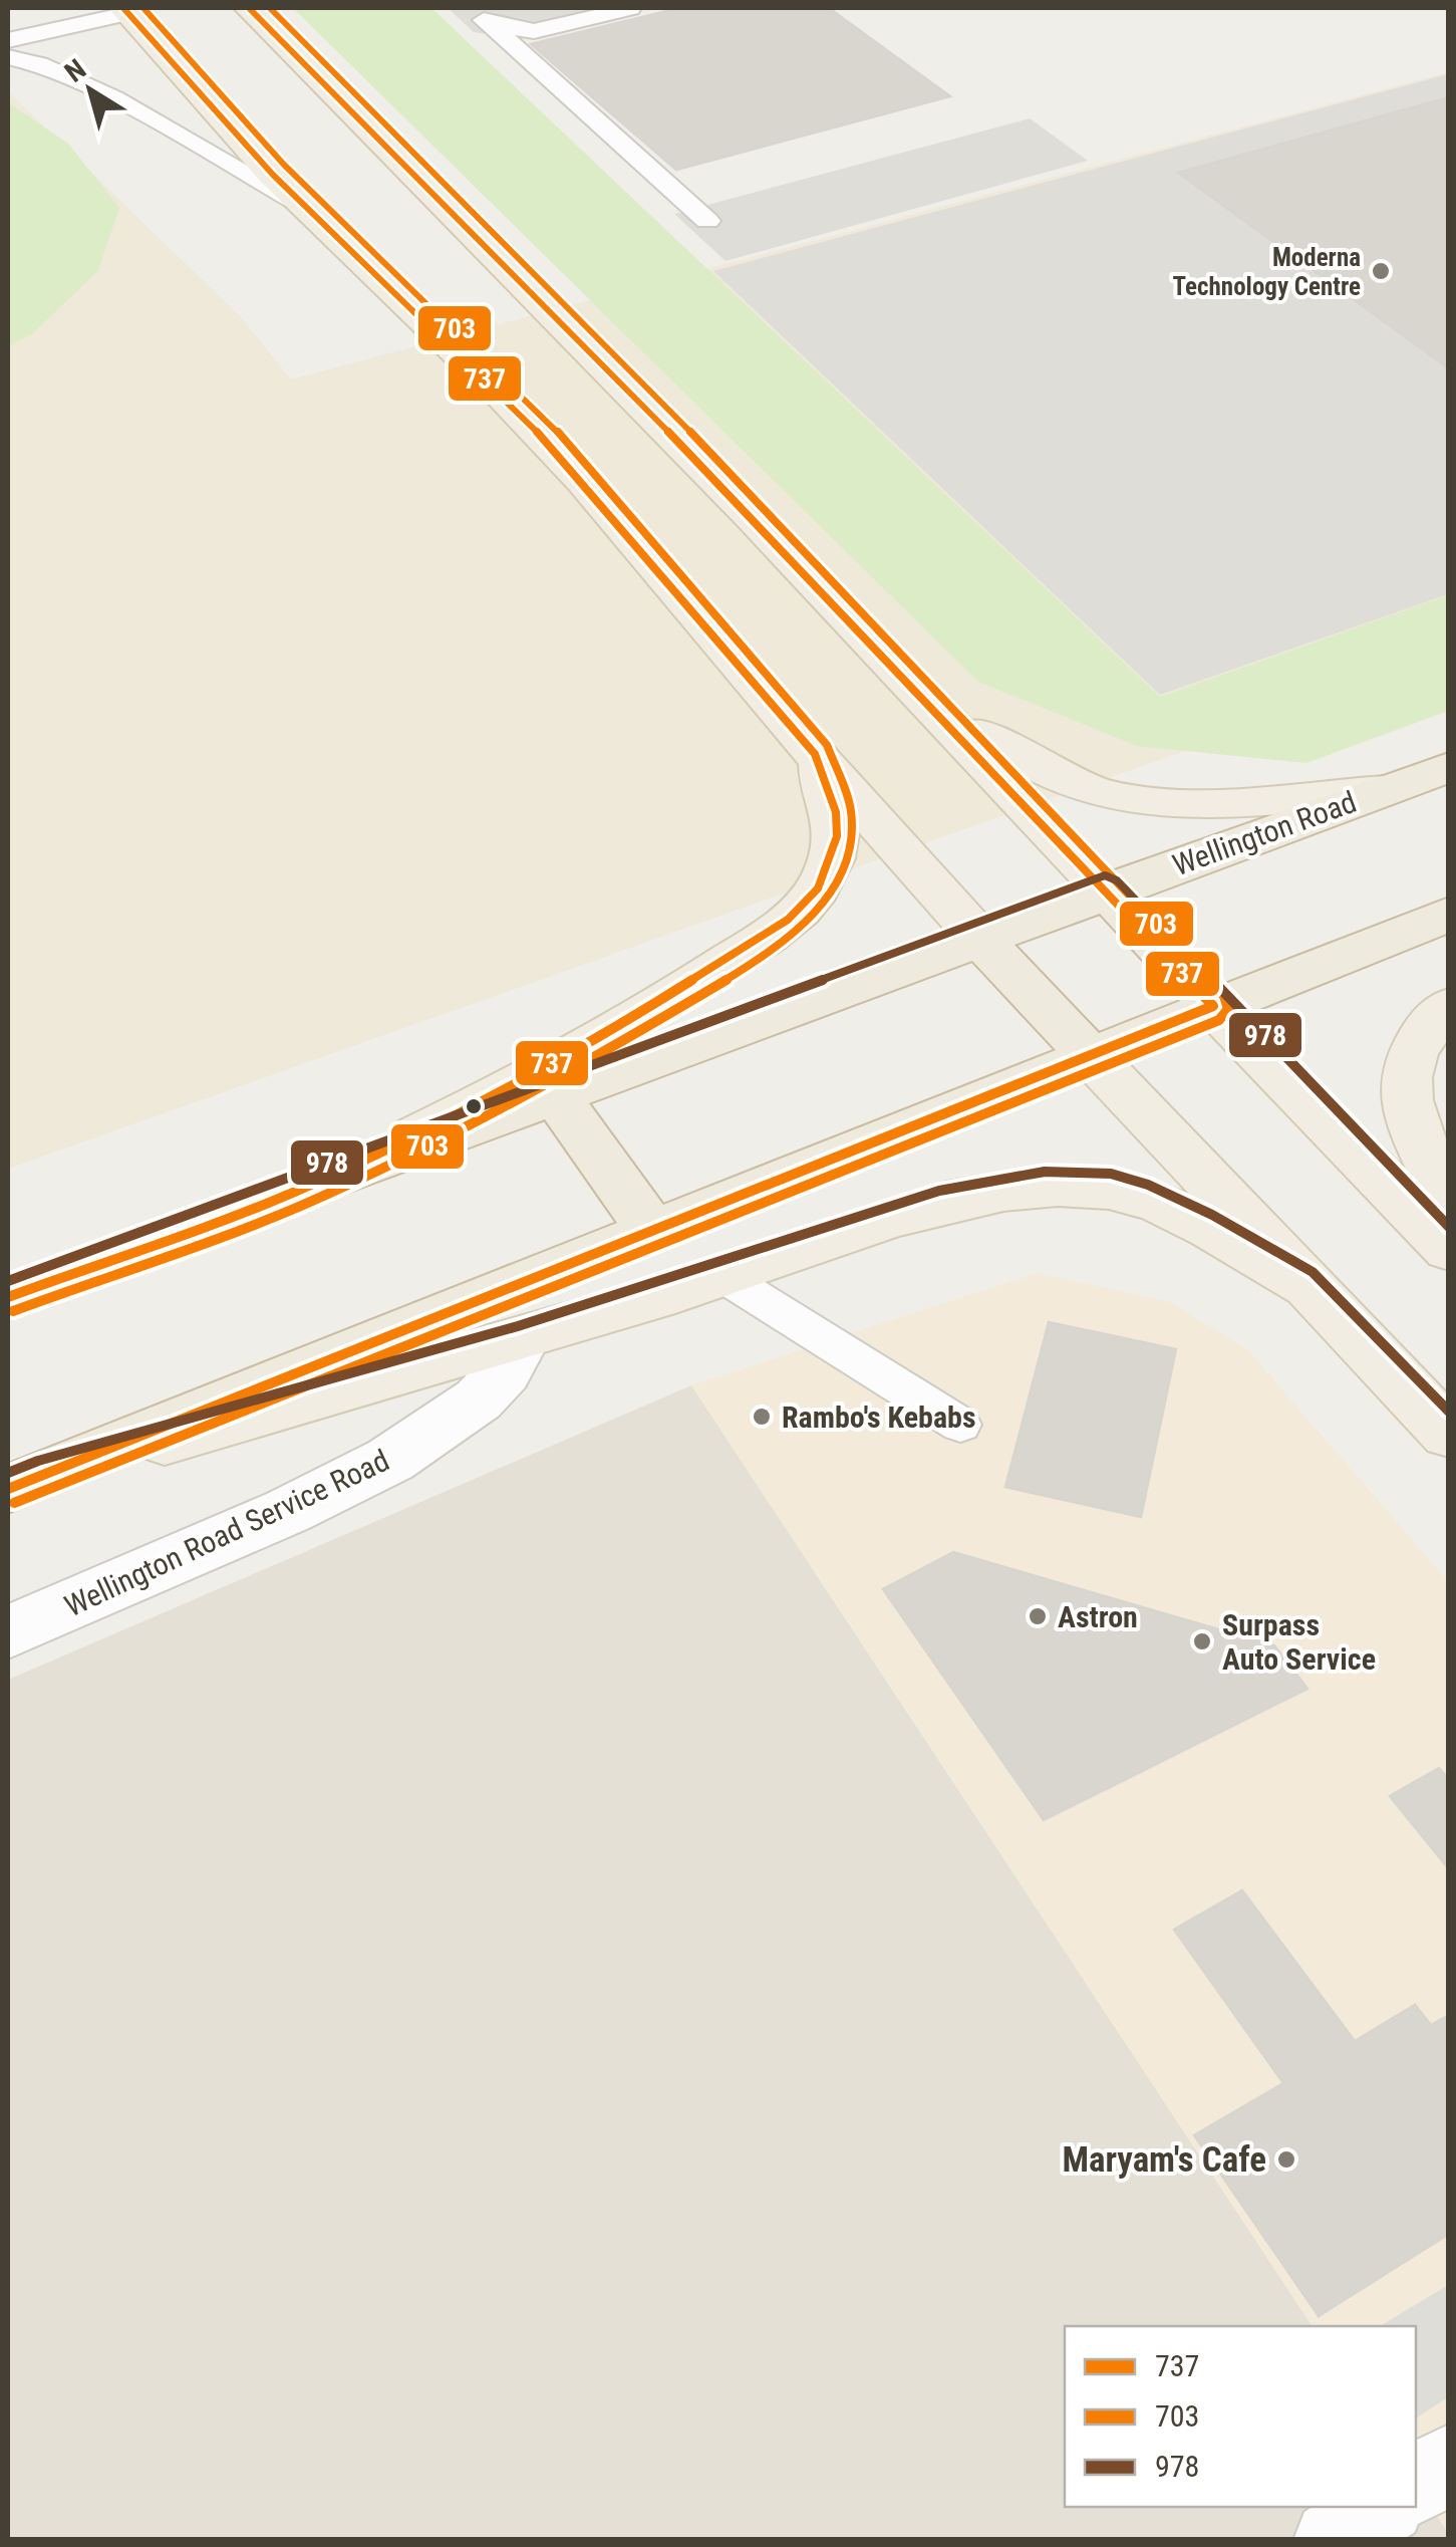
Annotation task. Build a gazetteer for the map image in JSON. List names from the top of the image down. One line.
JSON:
{"streets":{"highway":["Wellington Road"],"street":["Wellington Road Service Road"]},"places":["Moderna Technology Centre","Rambo's Kebabs","Astron","Surpass Auto Service","Maryam's Cafe"],"lines":["transit line 737","transit line 703","transit line 978"],"legend":["737","703","978"],"north":"top left"}
